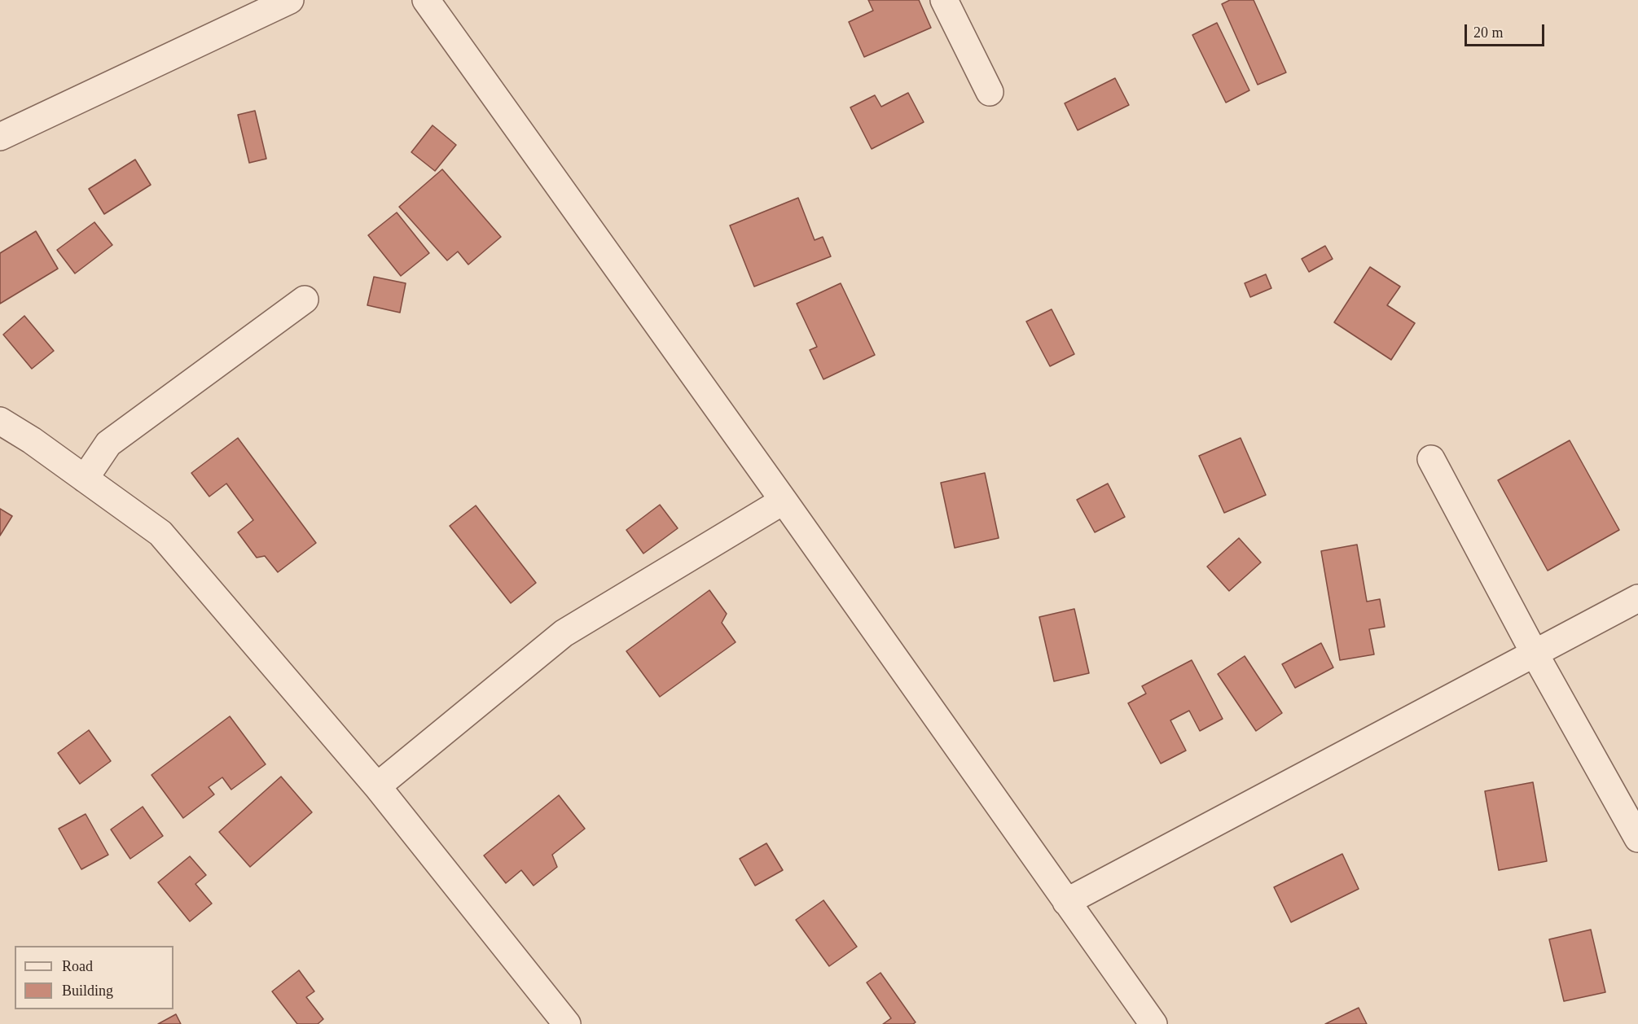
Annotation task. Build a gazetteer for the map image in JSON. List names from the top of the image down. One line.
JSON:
{"legend":["Road","Building"],"scale_bar":"20 m"}
